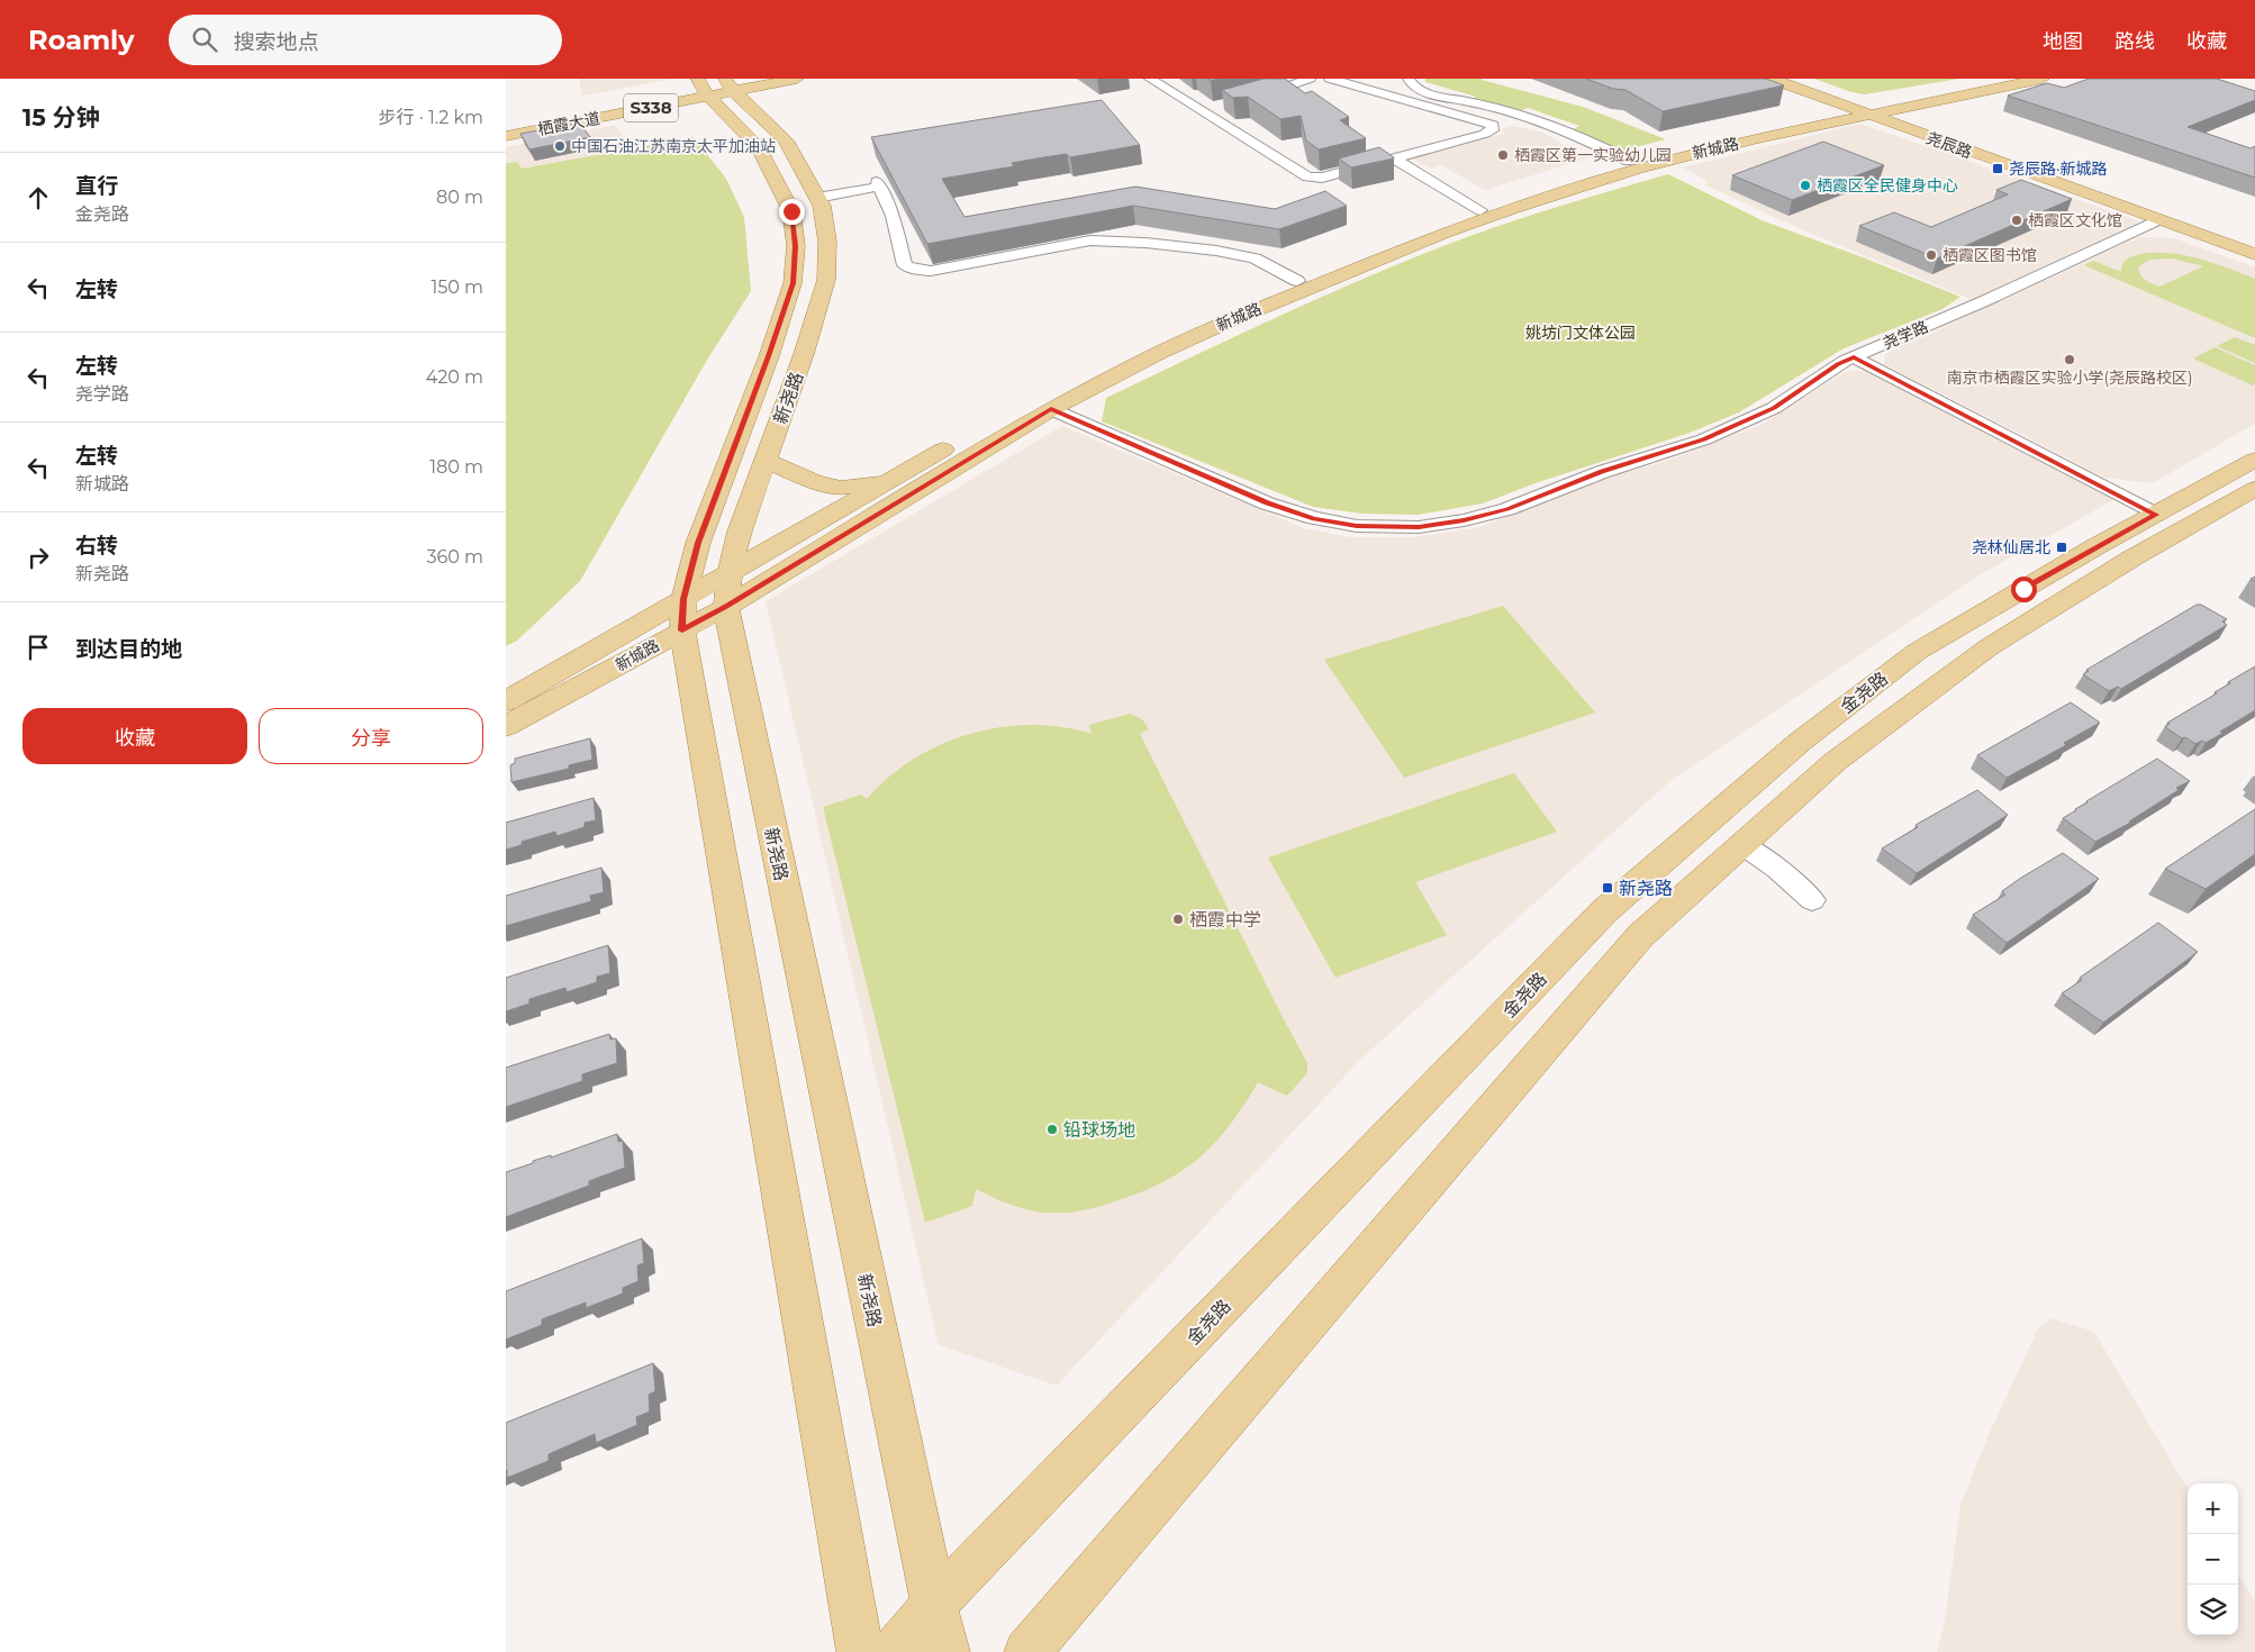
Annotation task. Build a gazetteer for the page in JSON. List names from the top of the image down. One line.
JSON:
{"streets":{"main road":["S338","栖霞大道","尧辰路","新城路","新尧路","金尧路"],"street":["尧学路"]},"crossings":[["栖霞大道","新尧路"],["尧辰路","新城路"],["尧辰路","尧学路"],["新城路","尧学路"],["新城路","新尧路"],["新尧路","金尧路"]],"parks":["姚坊门文体公园"],"places":{"other":["中国石油江苏南京太平加油站","栖霞区第一实验幼儿园","栖霞区全民健身中心","栖霞区文化馆","栖霞区图书馆","南京市栖霞区实验小学(尧辰路校区)","栖霞中学","铅球场地"],"transit":["尧辰路·新城路","尧林仙居北","新尧路"]},"page":{"header":"Roamly","search":"搜索地点","nav":["地图","路线","收藏"],"heading":["15 分钟","步行 · 1.2 km"],"list":[["直行","金尧路","80 m"],["左转","150 m"],["左转","尧学路","420 m"],["左转","新城路","180 m"],["右转","新尧路","360 m"],"到达目的地"],"buttons":["收藏","分享"],"map_buttons":["+","−"]}}
